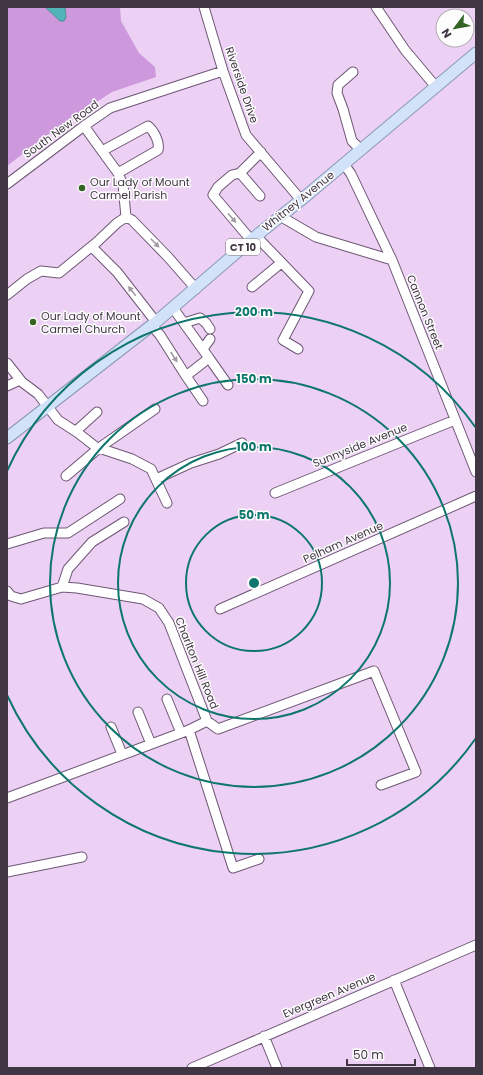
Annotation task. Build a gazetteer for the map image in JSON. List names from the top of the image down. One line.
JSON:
{"streets":{"main road":["Whitney Avenue","CT 10"],"street":["Riverside Drive","South New Road","Cannon Street","Sunnyside Avenue","Pelham Avenue","Charlton Hill Road","Evergreen Avenue"]},"crossings":[["Riverside Drive","South New Road"],["Riverside Drive","Whitney Avenue"],["Whitney Avenue","Cannon Street"],["Cannon Street","Sunnyside Avenue"]],"places":["Our Lady of Mount Carmel Parish","Our Lady of Mount Carmel Church"],"scale_bar":"50 m","north":"bottom left","rings":["200 m","150 m","100 m","50 m"]}
